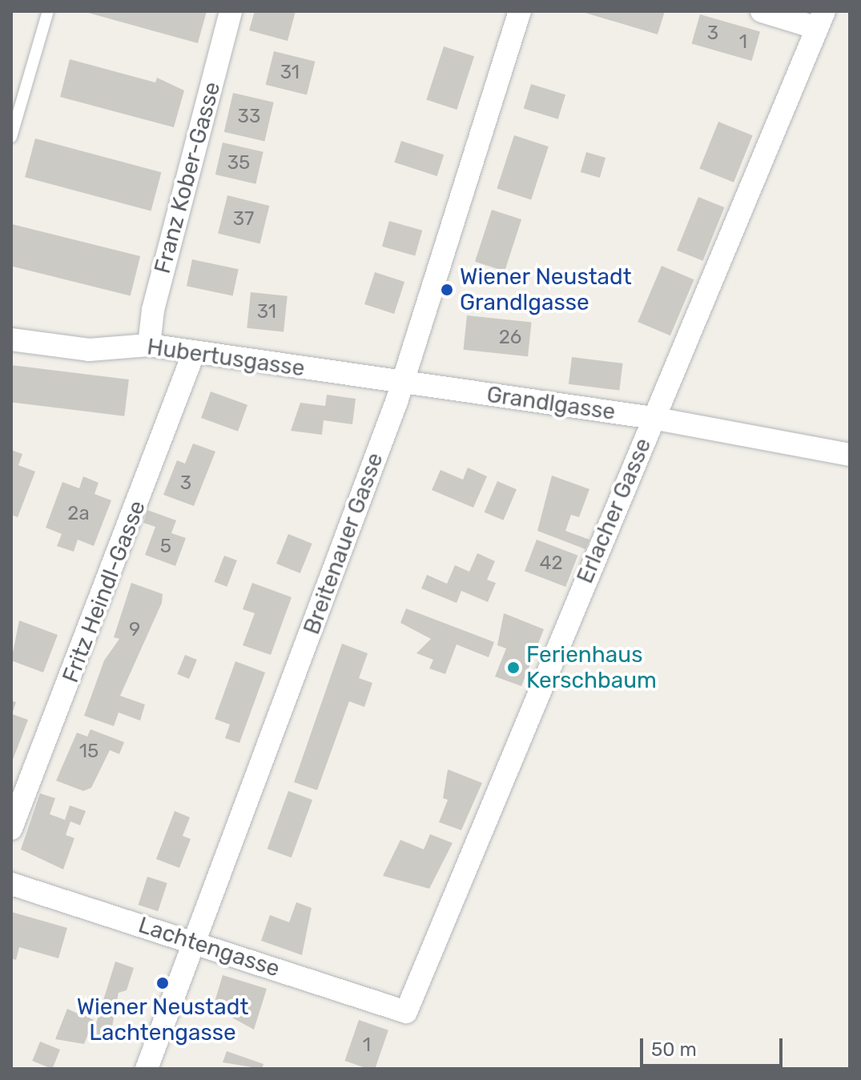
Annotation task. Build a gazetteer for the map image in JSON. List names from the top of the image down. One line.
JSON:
{"streets":{"street":["Franz Kober-Gasse","Hubertusgasse","Grandlgasse","Erlacher Gasse","Breitenauer Gasse","Fritz Heindl-Gasse","Lachtengasse"]},"crossings":[["Franz Kober-Gasse","Hubertusgasse"],["Hubertusgasse","Grandlgasse"],["Hubertusgasse","Breitenauer Gasse"],["Hubertusgasse","Fritz Heindl-Gasse"],["Grandlgasse","Erlacher Gasse"],["Grandlgasse","Breitenauer Gasse"],["Erlacher Gasse","Lachtengasse"],["Breitenauer Gasse","Lachtengasse"]],"places":["Wiener Neustadt Grandlgasse","Ferienhaus Kerschbaum","Wiener Neustadt Lachtengasse"],"house_numbers":["3","1","31","33","35","37","31","26","3","2a","5","42","9","15","1"],"scale_bar":"50 m"}
